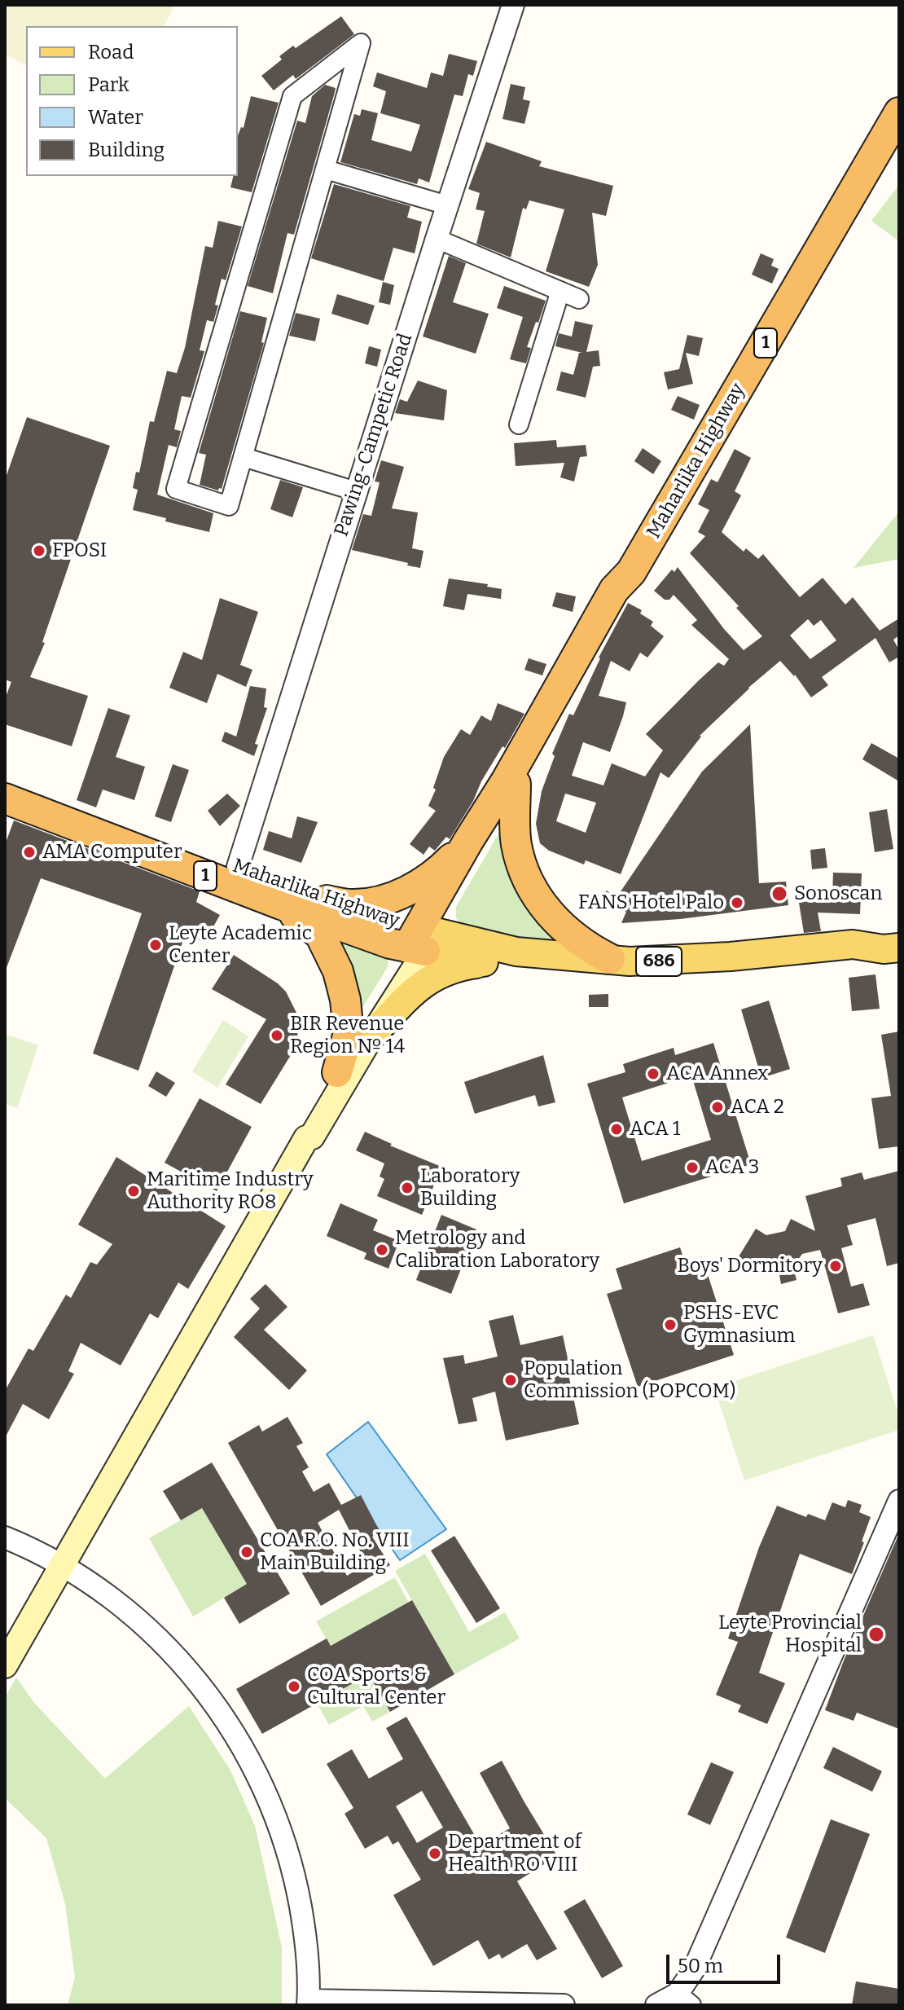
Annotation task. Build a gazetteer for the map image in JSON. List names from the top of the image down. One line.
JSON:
{"streets":{"highway":["1","Maharlika Highway","686"],"street":["Pawing-Campetic Road"]},"crossings":[["1","Maharlika Highway"],["Pawing-Campetic Road","Maharlika Highway"],["Maharlika Highway","686"]],"places":["FPOSI","AMA Computer","Sonoscan","FANS Hotel Palo","Leyte Academic Center","BIR Revenue Region № 14","ACA Annex","ACA 2","ACA 1","ACA 3","Laboratory Building","Maritime Industry Authority RO8","Metrology and Calibration Laboratory","Boys' Dormitory","PSHS-EVC Gymnasium","Population Commission (POPCOM)","COA R.O. No. VIII Main Building","Leyte Provincial Hospital","COA Sports & Cultural Center","Department of Health RO VIII"],"legend":["Road","Park","Water","Building"],"scale_bar":"50 m"}
